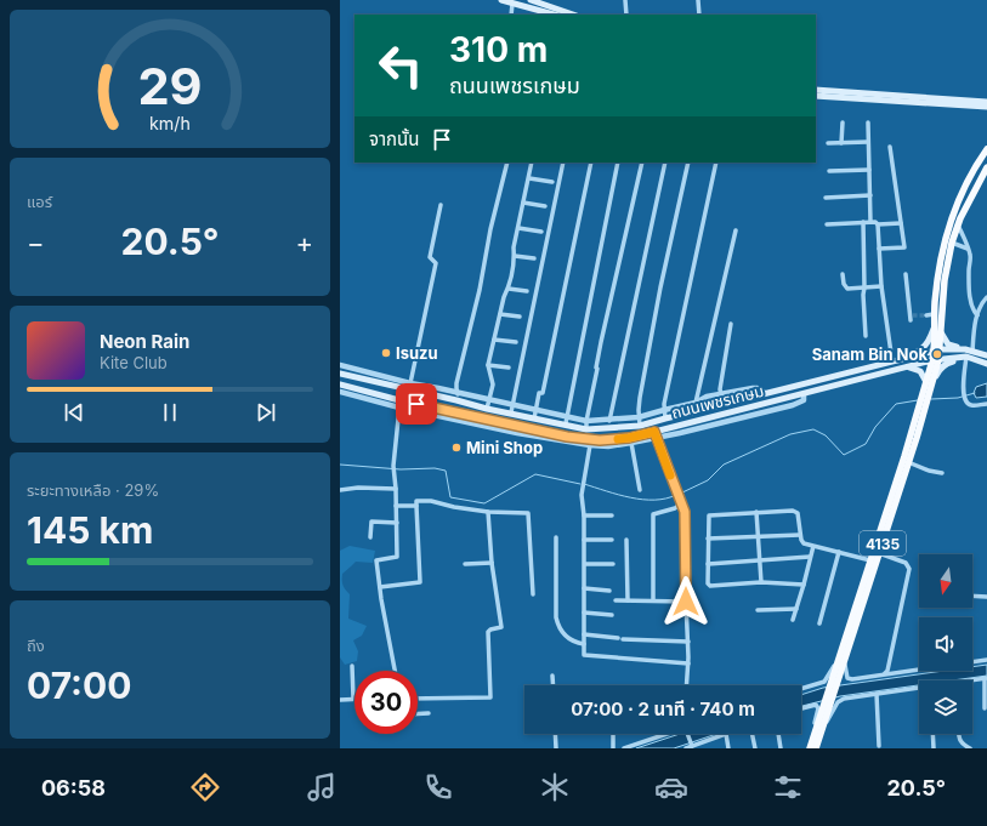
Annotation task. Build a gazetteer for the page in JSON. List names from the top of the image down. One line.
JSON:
{"streets":{"main road":["ถนนเพชรเกษม","4135"]},"crossings":[["ถนนเพชรเกษม","4135"]],"places":["Isuzu","Sanam Bin Nok","Mini Shop"],"north":"bottom","page":{"turn":["310 m","ถนนเพชรเกษม"],"then":"จากนั้น","tile":["แอร์",["ระยะทางเหลือ · 29%","145 km"],["ถึง","07:00"]],"heat":["−","20.5°","+"],"song":["Neon Rain","Kite Club"],"limit":"30","trip":"07:00 · 2 นาที · 740 m","tabs":["06:58","20.5°"],"gauge":["29","km/h"]}}
